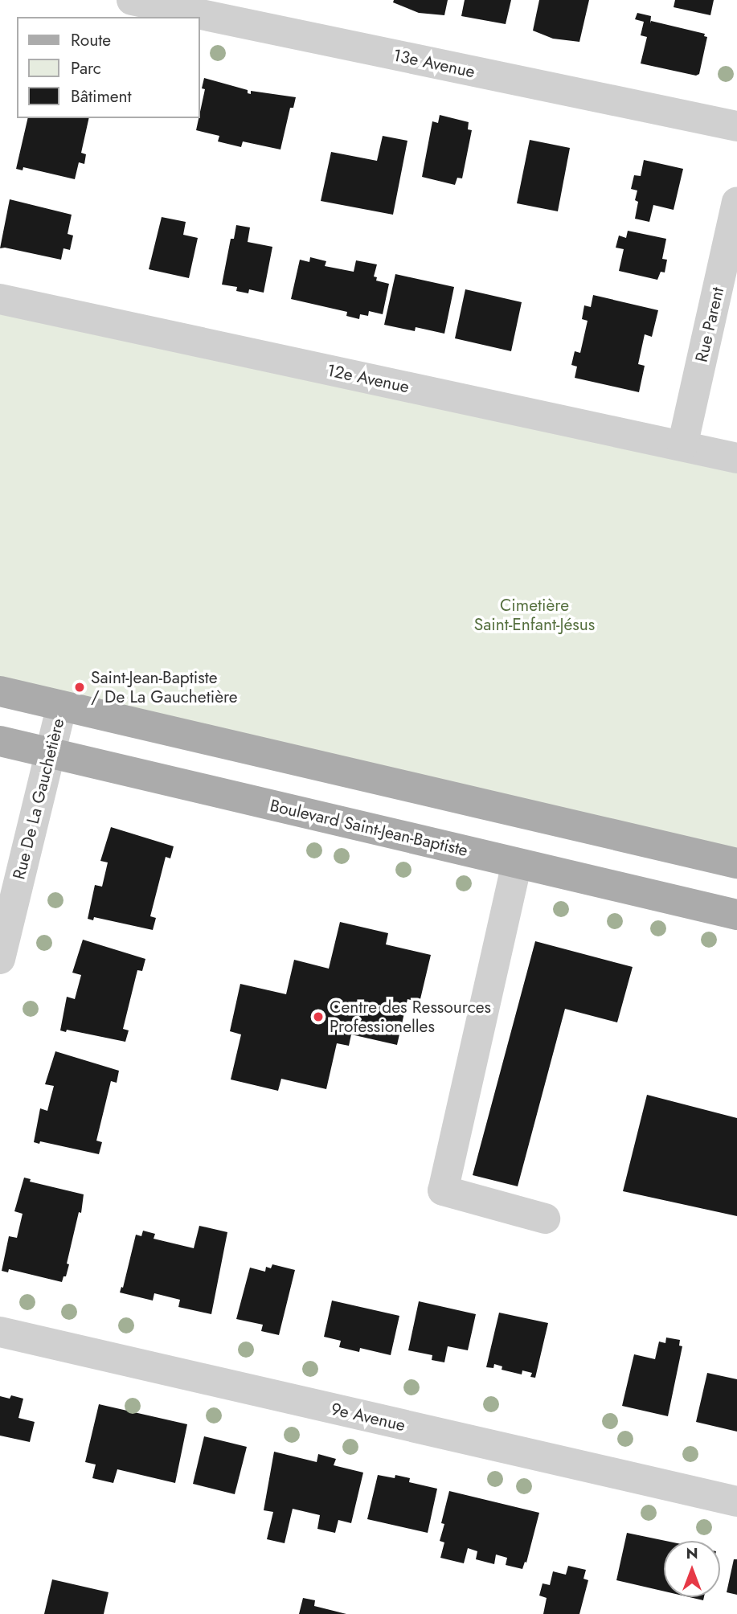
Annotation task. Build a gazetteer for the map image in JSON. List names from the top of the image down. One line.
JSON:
{"streets":{"main road":["Boulevard Saint-Jean-Baptiste"],"street":["13e Avenue","Rue Parent","12e Avenue","Rue De La Gauchetière","9e Avenue"]},"crossings":[["Rue Parent","12e Avenue"],["Rue De La Gauchetière","Boulevard Saint-Jean-Baptiste"]],"parks":["Cimetière Saint-Enfant-Jésus"],"places":["Saint-Jean-Baptiste / De La Gauchetière","Centre des Ressources Professionelles"],"legend":["Route","Parc","Bâtiment"],"north":"top"}
